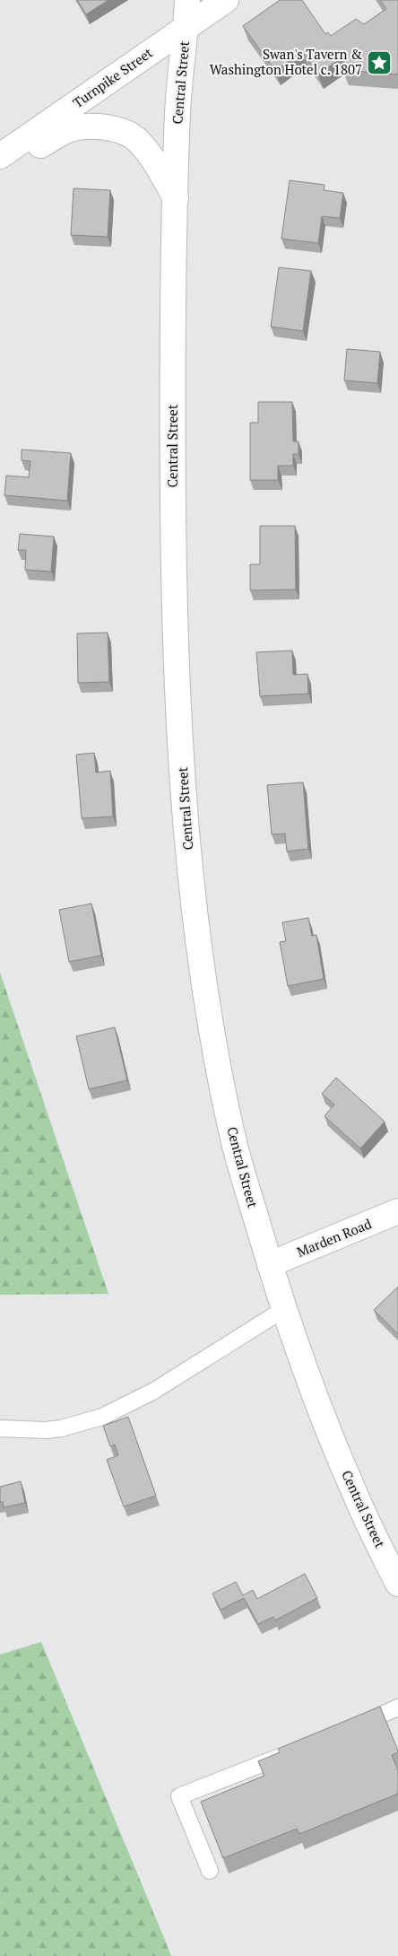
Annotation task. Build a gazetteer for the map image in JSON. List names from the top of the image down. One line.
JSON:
{"streets":{"main road":["Turnpike Street","Central Street","Marden Road"]},"crossings":[["Turnpike Street","Central Street"],["Central Street","Marden Road"]],"places":{"place":["Swan's Tavern & Washington Hotel c. 1807"]}}
